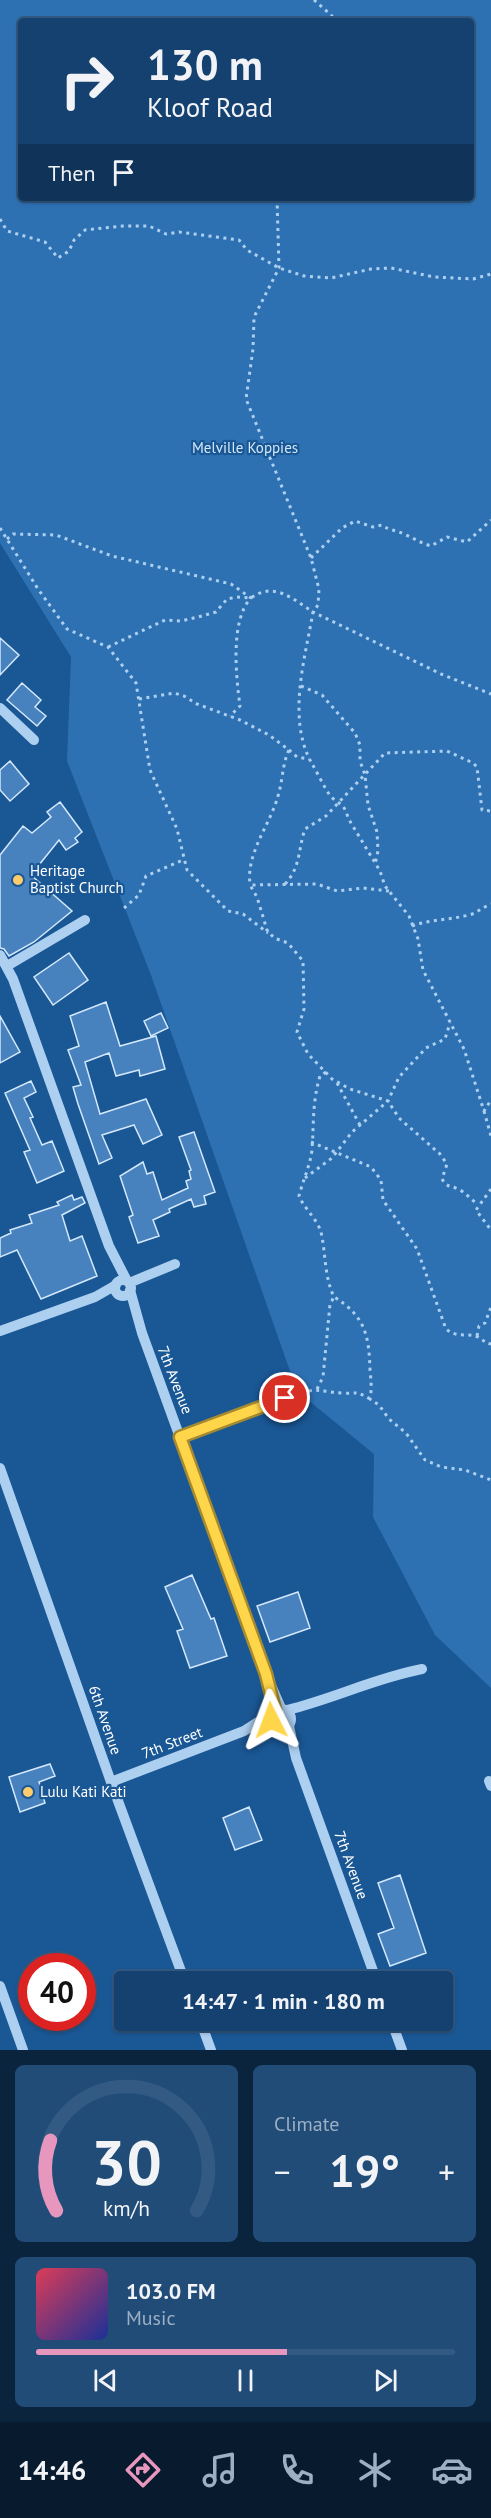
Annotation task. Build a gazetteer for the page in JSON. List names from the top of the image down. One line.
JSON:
{"streets":{"street":["7th Avenue","6th Avenue","7th Street"]},"crossings":[["7th Avenue","7th Street"],["6th Avenue","7th Street"]],"parks":["Melville Koppies"],"places":["Heritage Baptist Church","Lulu Kati Kati"],"page":{"turn":["130 m","Kloof Road"],"then":"Then","limit":"40","trip":"14:47 · 1 min · 180 m","tile":"Climate","heat":["−","19°","+"],"song":["103.0 FM","Music"],"tabs":"14:46","gauge":["30","km/h"]}}
